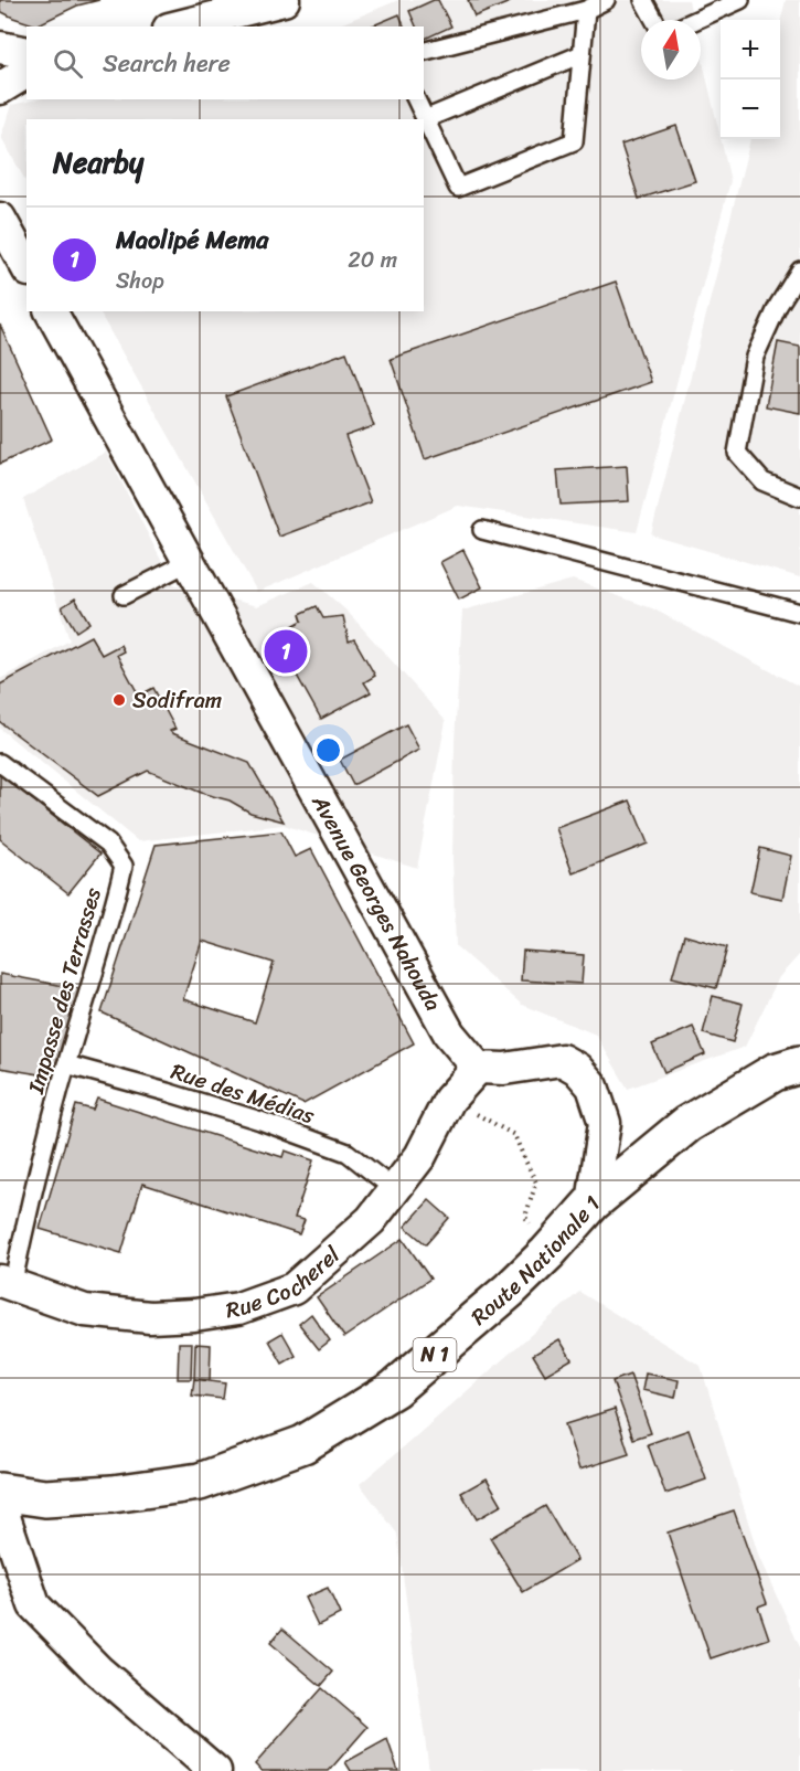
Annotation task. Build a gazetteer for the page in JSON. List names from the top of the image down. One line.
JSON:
{"streets":{"main road":["Route Nationale 1","N 1"],"street":["Avenue Georges Nahouda","Rue Cocherel"],"lane":["Impasse des Terrasses","Rue des Médias"]},"crossings":[["Avenue Georges Nahouda","Rue Cocherel"],["Impasse des Terrasses","Rue des Médias"],["Impasse des Terrasses","Rue Cocherel"],["Rue des Médias","Rue Cocherel"]],"places":["Sodifram"],"north":"top","page":{"map_buttons":["+","−"],"search":"Search here","heading":"Nearby","list":[{"mark":"1","name":"Maolipé Mema","note":"Shop","value":"20 m"}],"pins":"1"}}
